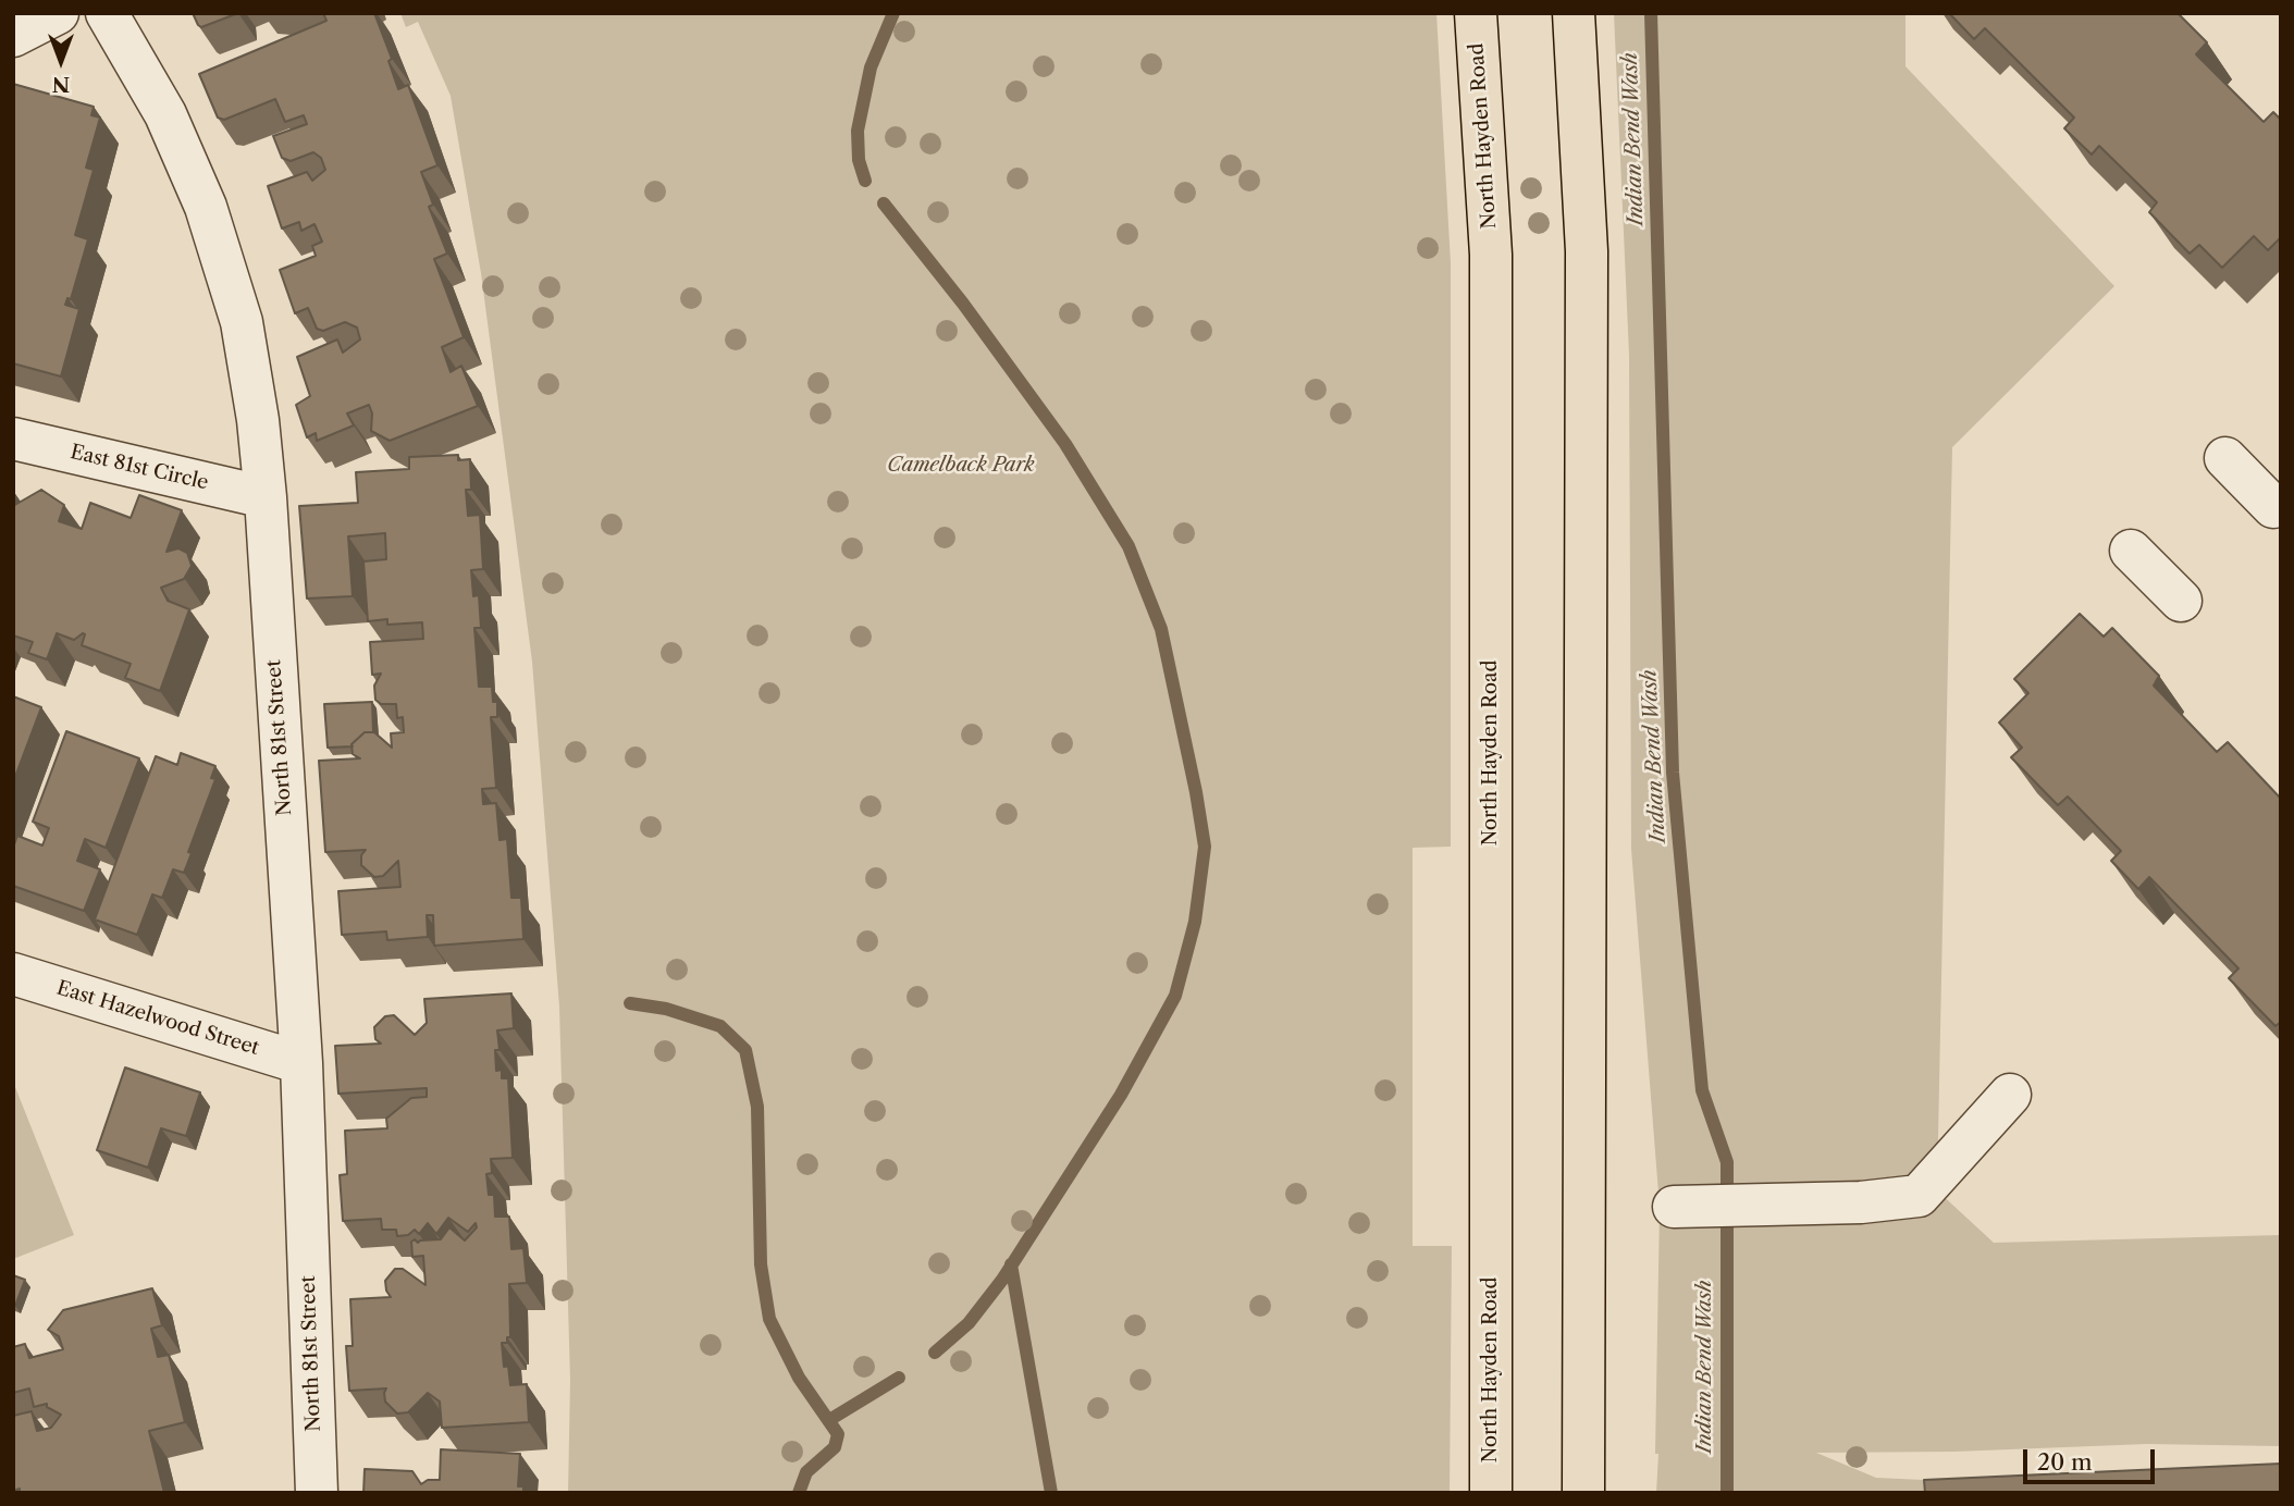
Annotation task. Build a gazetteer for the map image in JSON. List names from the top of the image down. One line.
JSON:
{"streets":{"main road":["North Hayden Road"],"street":["East 81st Circle","North 81st Street","East Hazelwood Street"]},"crossings":[["East 81st Circle","North 81st Street"],["North 81st Street","East Hazelwood Street"]],"water":["Indian Bend Wash"],"parks":["Camelback Park"],"scale_bar":"20 m","north":"bottom"}
